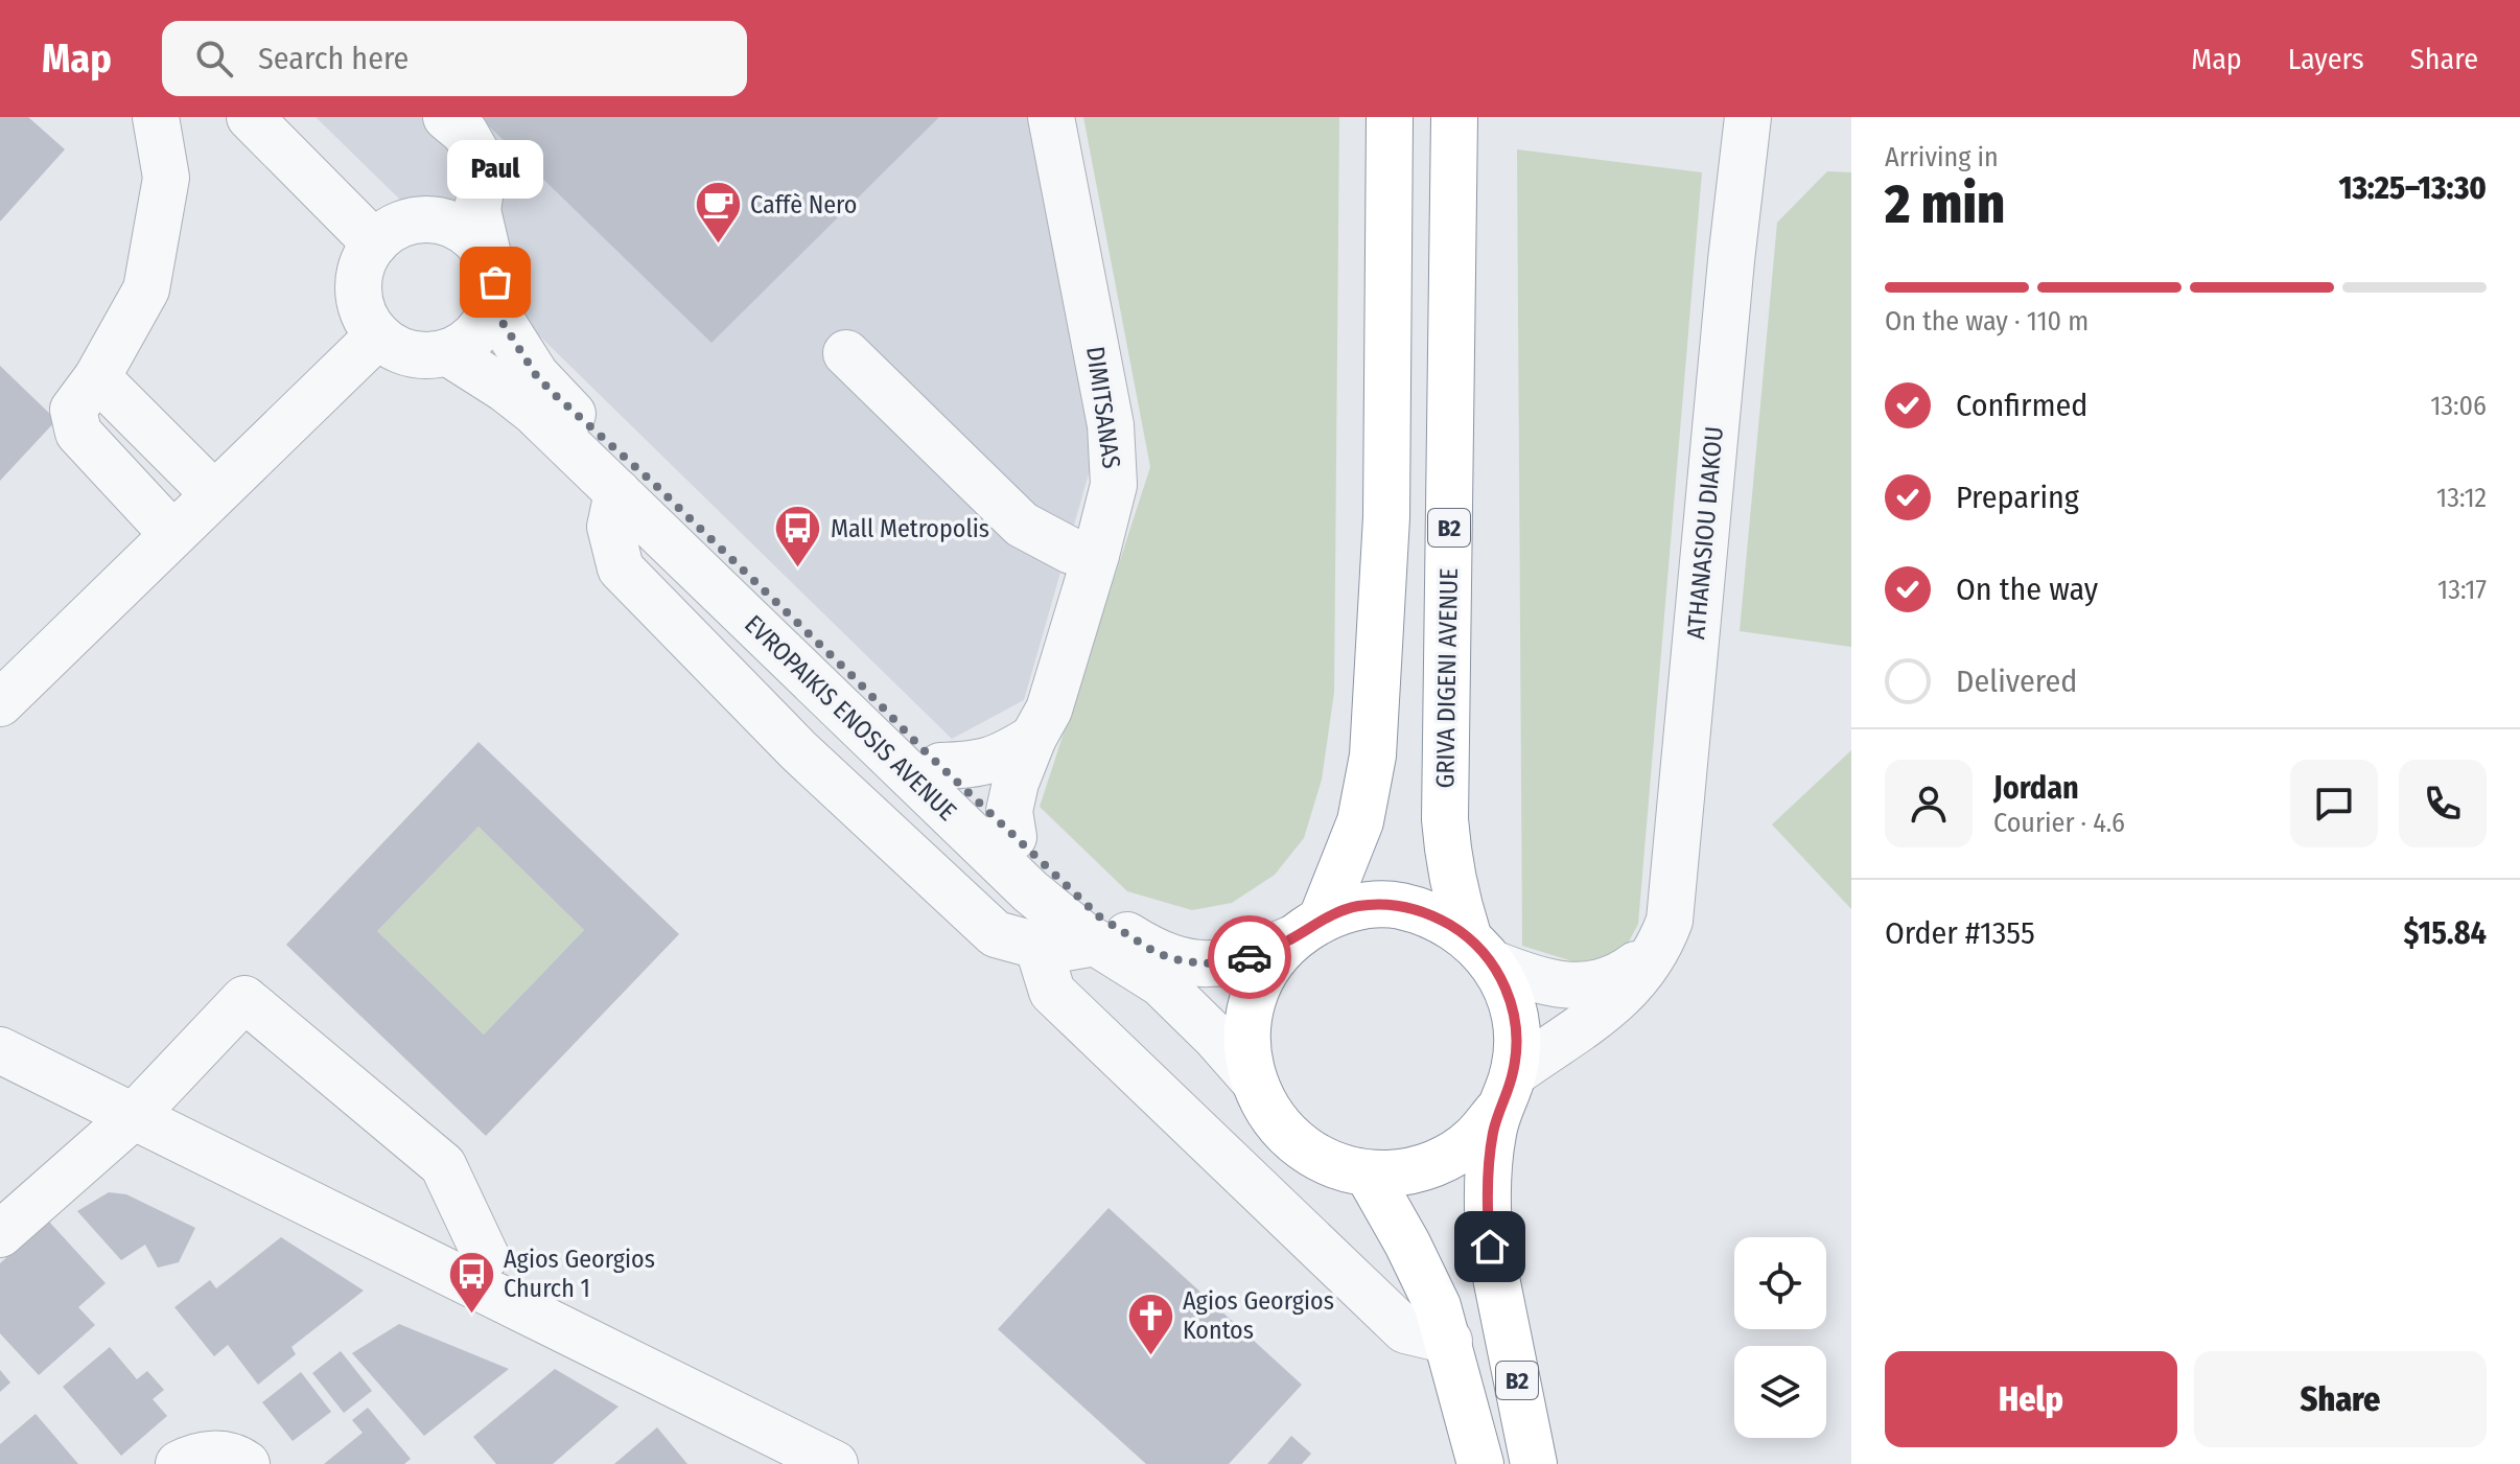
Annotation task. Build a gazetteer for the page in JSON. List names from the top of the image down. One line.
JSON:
{"streets":{"highway":["B2","GRIVA DIGENI AVENUE"],"street":["DIMITSANAS","ATHANASIOU DIAKOU","EVROPAIKIS ENOSIS AVENUE"]},"crossings":[["DIMITSANAS","EVROPAIKIS ENOSIS AVENUE"],["B2","ATHANASIOU DIAKOU"],["B2","GRIVA DIGENI AVENUE"],["B2","EVROPAIKIS ENOSIS AVENUE"],["ATHANASIOU DIAKOU","GRIVA DIGENI AVENUE"],["ATHANASIOU DIAKOU","EVROPAIKIS ENOSIS AVENUE"],["GRIVA DIGENI AVENUE","EVROPAIKIS ENOSIS AVENUE"]],"places":{"cafe":["Caffè Nero"],"other":["Paul"],"bus stop":["Mall Metropolis","Agios Georgios Church 1"],"church":["Agios Georgios Kontos"]},"page":{"header":"Map","search":"Search here","nav":["Map","Layers","Share"],"heading":["2 min","Arriving in","13:25–13:30"],"panel":["Jordan","Courier · 4.6","Order #1355","$15.84"],"bubble":"Paul","bar":"On the way · 110 m","list":[["Confirmed","13:06"],["Preparing","13:12"],["On the way","13:17"],"Delivered"],"buttons":["Help","Share"]}}
